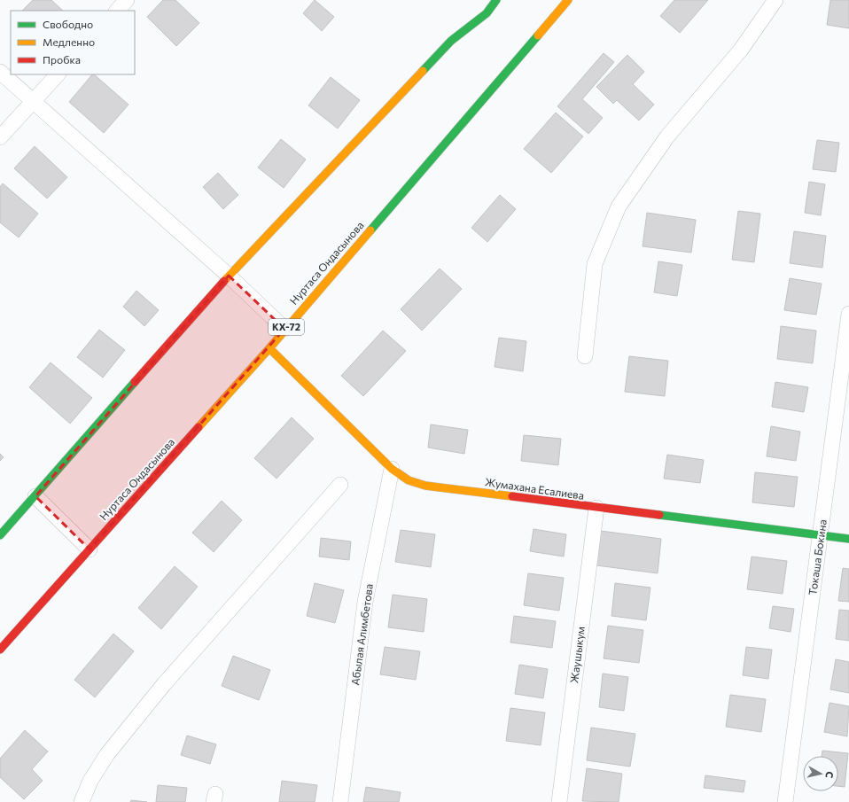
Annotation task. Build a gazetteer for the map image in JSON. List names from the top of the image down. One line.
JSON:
{"streets":{"street":["Нуртаса Ондасынова","КХ-72","Жумахана Есалиева","Токаша Бокина","Абылая Алимбетова","Жаушыкум"]},"crossings":[["Нуртаса Ондасынова","Жумахана Есалиева"],["Жумахана Есалиева","Токаша Бокина"],["Жумахана Есалиева","Абылая Алимбетова"],["Жумахана Есалиева","Жаушыкум"]],"legend":["Свободно","Медленно","Пробка"],"north":"right"}
